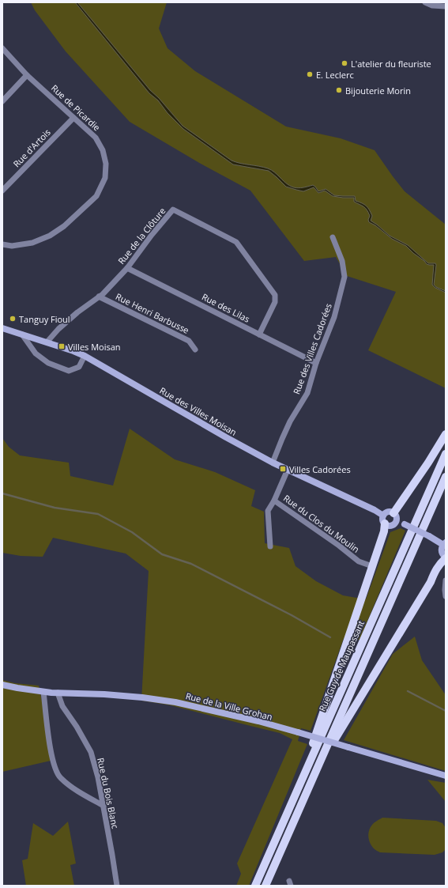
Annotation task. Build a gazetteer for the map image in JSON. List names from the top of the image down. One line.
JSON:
{"streets":{"main road":["Rue des Villes Moisan","Rue Guy de Maupassant","Rue de la Ville Grohan"],"street":["Rue de Picardie","Rue d'Artois","Rue de la Clôture","Rue des Lilas","Rue Henri Barbusse","Rue des Villes Cadorées","Rue du Clos du Moulin","Rue du Bois Blanc"]},"crossings":[["Rue de Picardie","Rue d'Artois"],["Rue de la Clôture","Rue des Lilas"],["Rue de la Clôture","Rue Henri Barbusse"],["Rue de la Clôture","Rue des Villes Moisan"],["Rue des Lilas","Rue des Villes Cadorées"],["Rue des Villes Cadorées","Rue des Villes Moisan"],["Rue des Villes Moisan","Rue du Clos du Moulin"],["Rue de la Ville Grohan","Rue du Bois Blanc"]],"places":{"other":["L'atelier du fleuriste","E. Leclerc","Bijouterie Morin","Tanguy Fioul"],"transit":["Villes Moisan","Villes Cadorées"]}}
